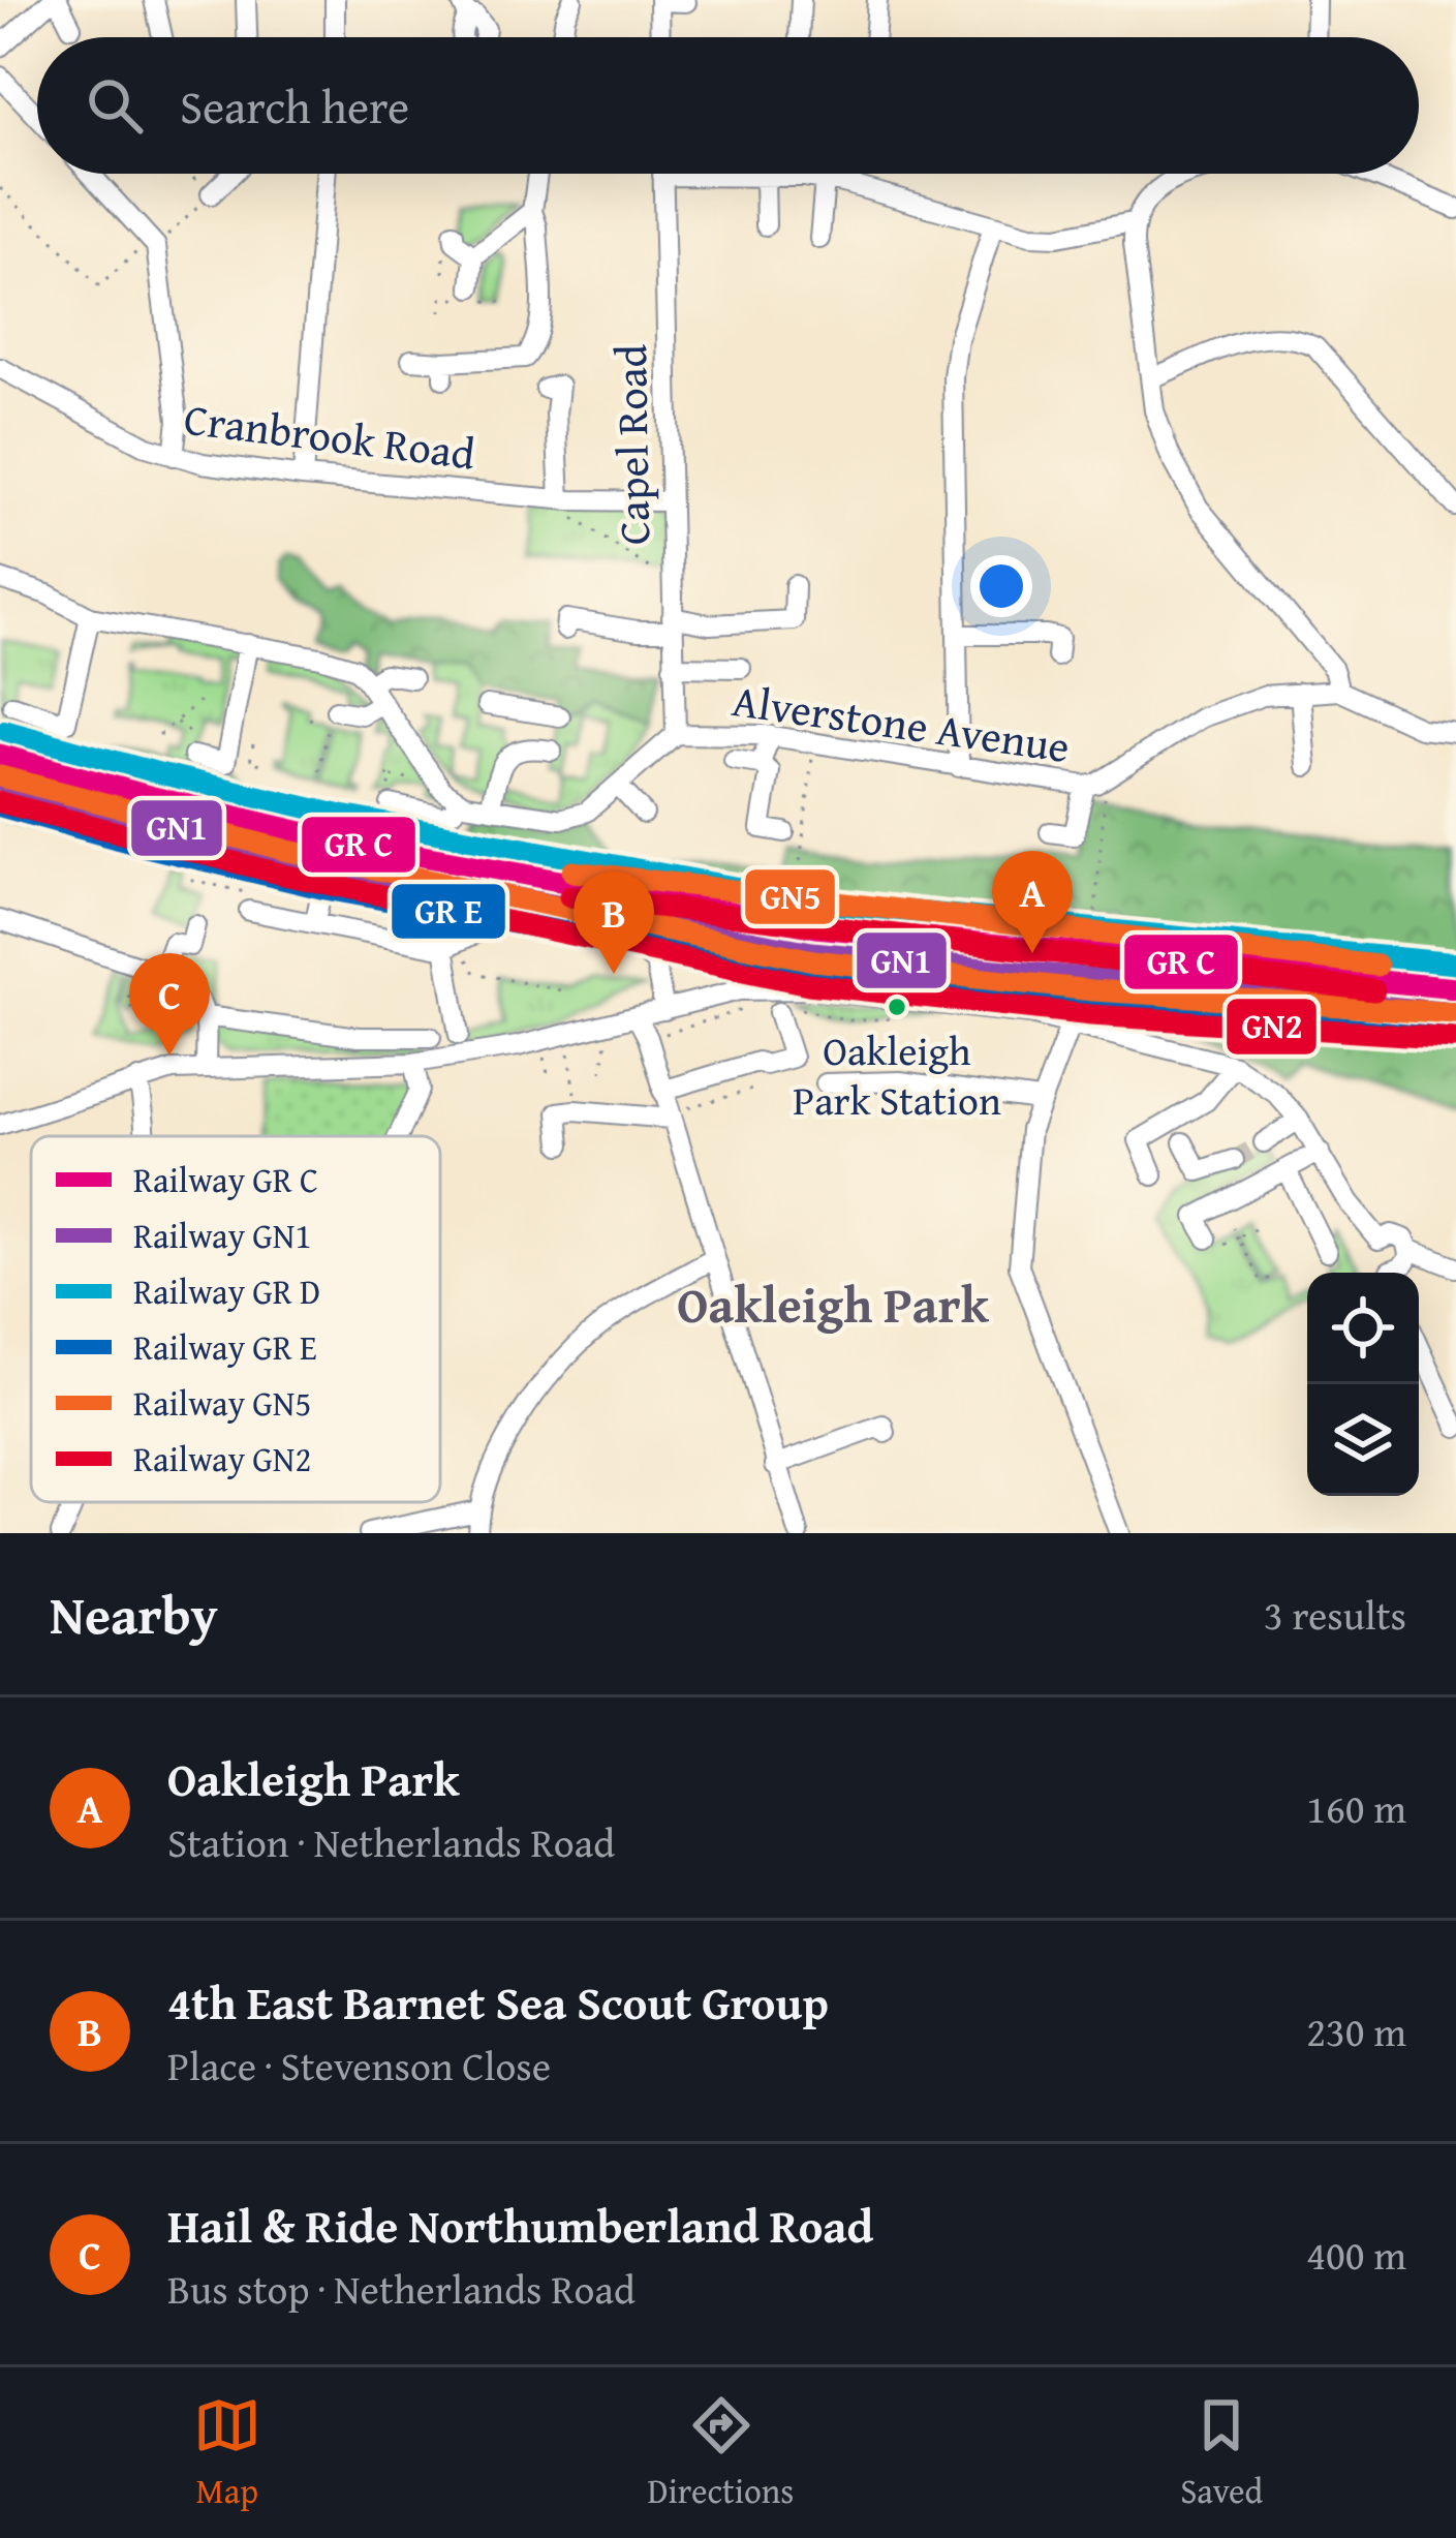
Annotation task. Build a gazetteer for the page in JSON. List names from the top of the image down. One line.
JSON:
{"streets":{"street":["Cranbrook Road","Capel Road","Alverstone Avenue"]},"crossings":[["Cranbrook Road","Capel Road"],["Capel Road","Alverstone Avenue"]],"districts":["Oakleigh Park"],"places":["Oakleigh Park Station"],"lines":["rail line GN5","rail line GN1","rail line GN2"],"legend":["Railway GR C","Railway GN1","Railway GR D","Railway GR E","Railway GN5","Railway GN2"],"page":{"search":"Search here","pins":["A","B","C"],"heading":["Nearby","3 results"],"list":[{"mark":"A","name":"Oakleigh Park","note":"Station · Netherlands Road","value":"160 m"},{"mark":"B","name":"4th East Barnet Sea Scout Group","note":"Place · Stevenson Close","value":"230 m"},{"mark":"C","name":"Hail & Ride Northumberland Road","note":"Bus stop · Netherlands Road","value":"400 m"}],"nav":["Map","Directions","Saved"]}}
